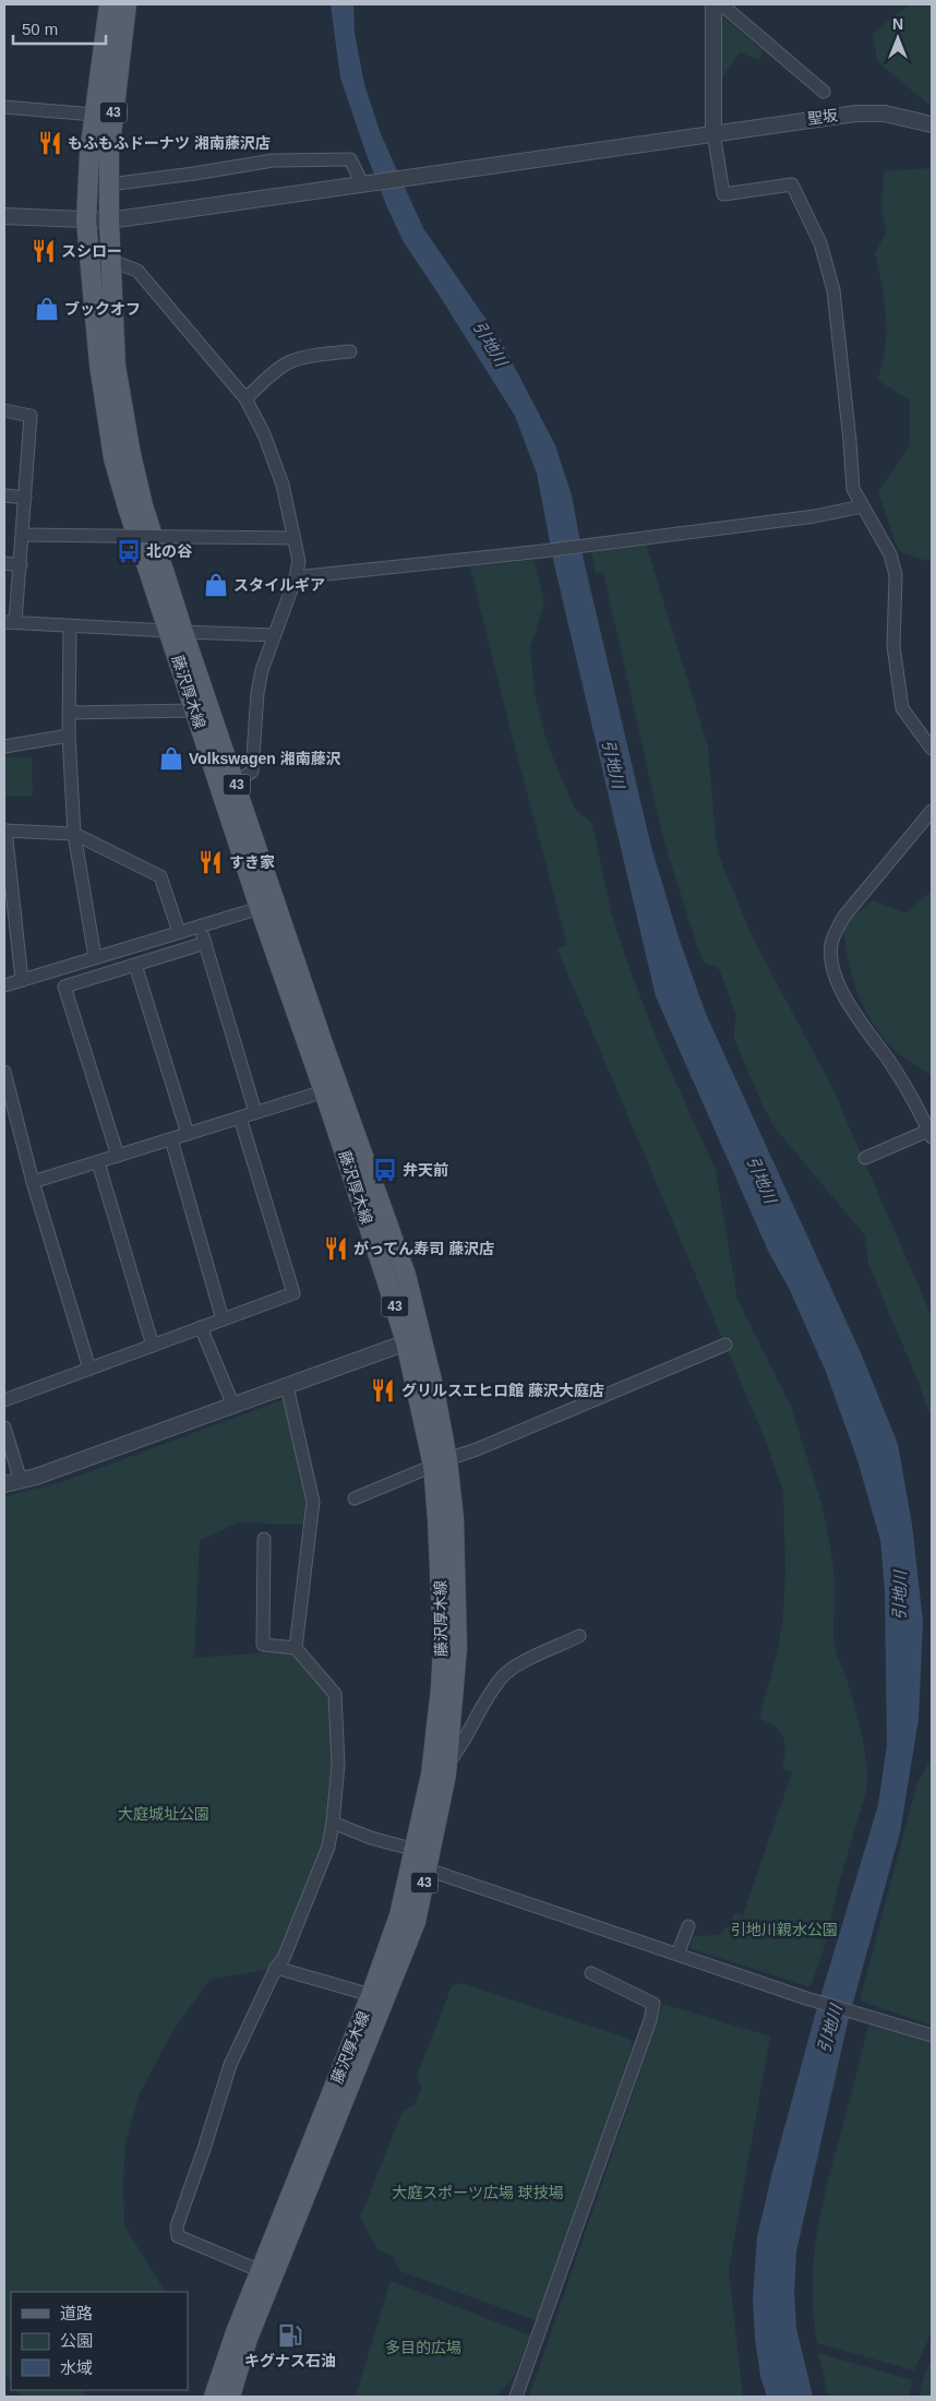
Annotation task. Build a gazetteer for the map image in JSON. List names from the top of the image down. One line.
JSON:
{"streets":{"main road":["43","藤沢厚木線"],"street":["聖坂"]},"crossings":[["聖坂","藤沢厚木線"]],"water":["引地川"],"parks":["大庭城址公園","引地川親水公園","大庭スポーツ広場 球技場","多目的広場"],"places":{"restaurant":["もふもふドーナツ 湘南藤沢店","スシロー","すき家","がってん寿司 藤沢店","グリルスエヒロ館 藤沢大庭店"],"shop":["ブックオフ","スタイルギア","Volkswagen 湘南藤沢"],"bus stop":["北の谷","弁天前"],"fuel station":["キグナス石油"]},"legend":["道路","公園","水域"],"scale_bar":"50 m","north":"top"}
